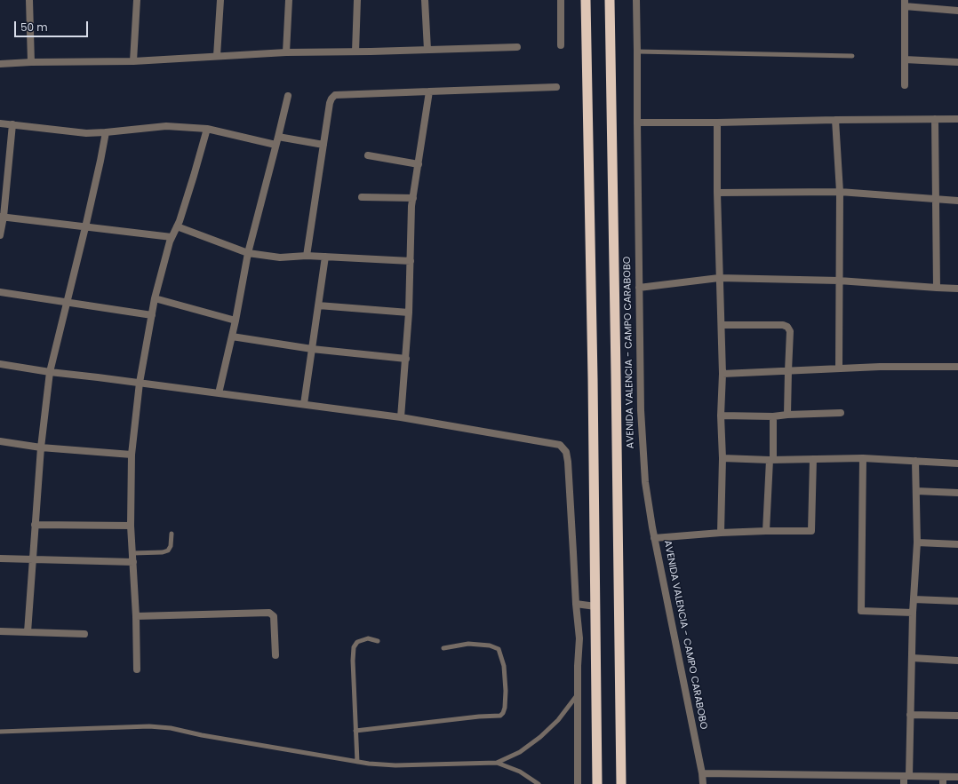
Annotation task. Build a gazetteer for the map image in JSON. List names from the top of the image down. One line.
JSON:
{"streets":{"highway":["AVENIDA VALENCIA - CAMPO CARABOBO"]},"scale_bar":"50 m"}
